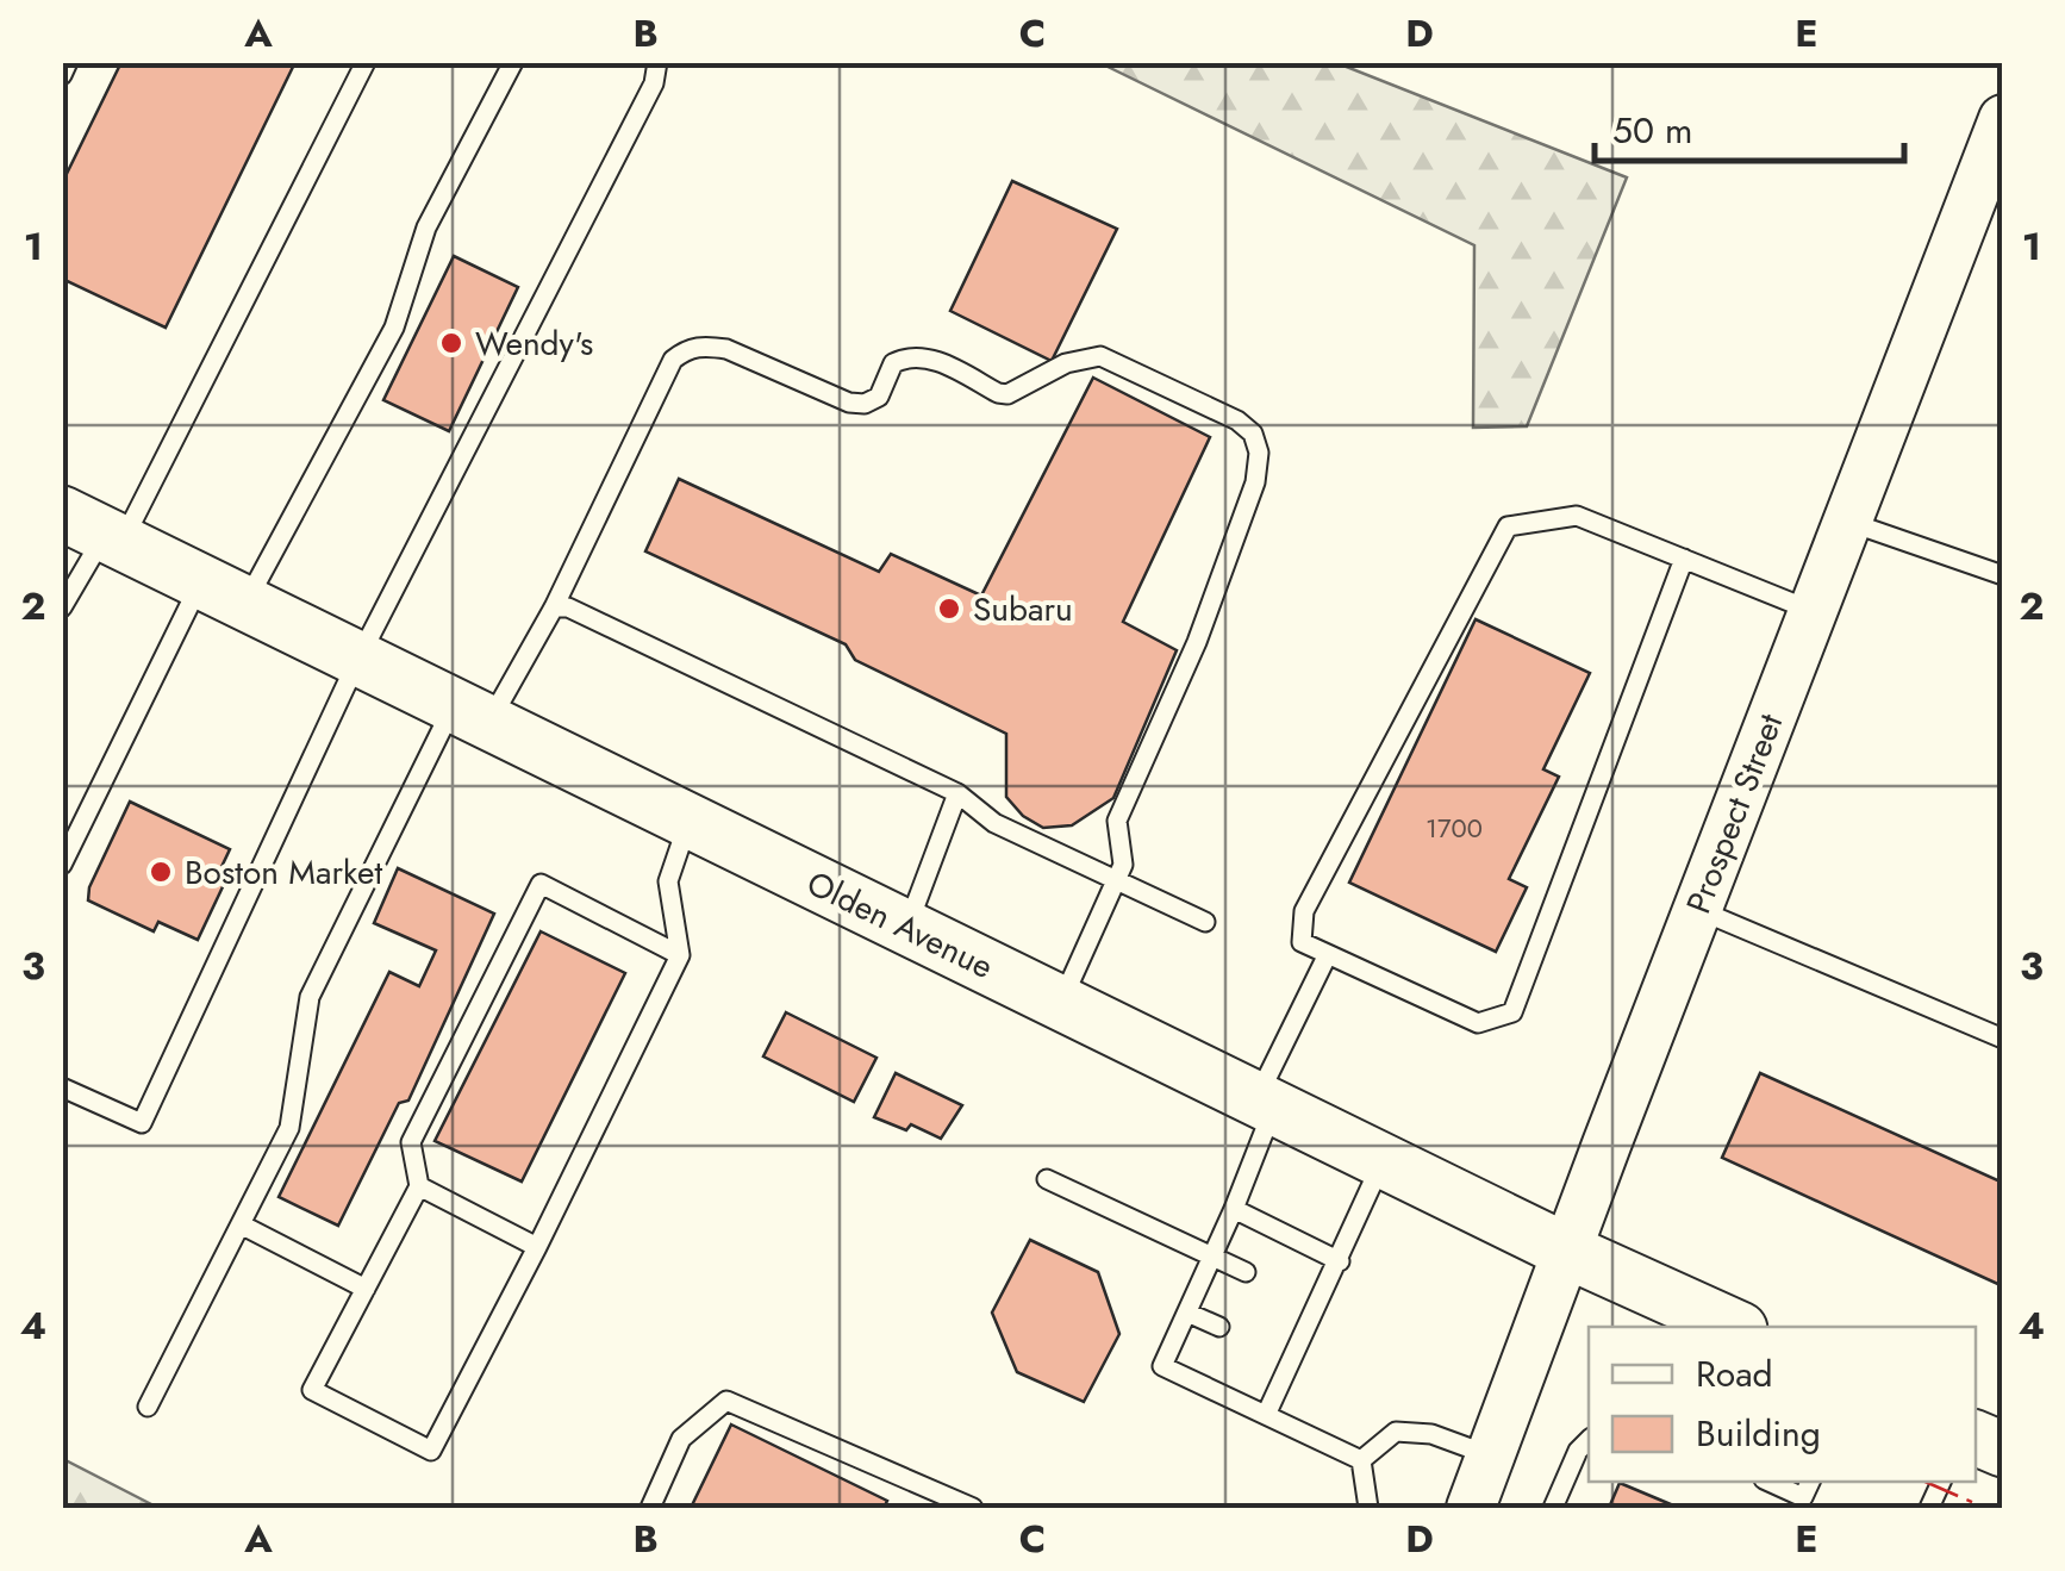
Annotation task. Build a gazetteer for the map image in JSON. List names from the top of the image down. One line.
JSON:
{"streets":{"main road":["Olden Avenue"],"street":["Prospect Street"]},"crossings":[["Prospect Street","Olden Avenue"]],"places":["Wendy's","Subaru","Boston Market"],"house_numbers":["1700"],"legend":["Road","Building"],"scale_bar":"50 m","grid":{"columns":["A","B","C","D","E"],"rows":["1","2","3","4"]}}
